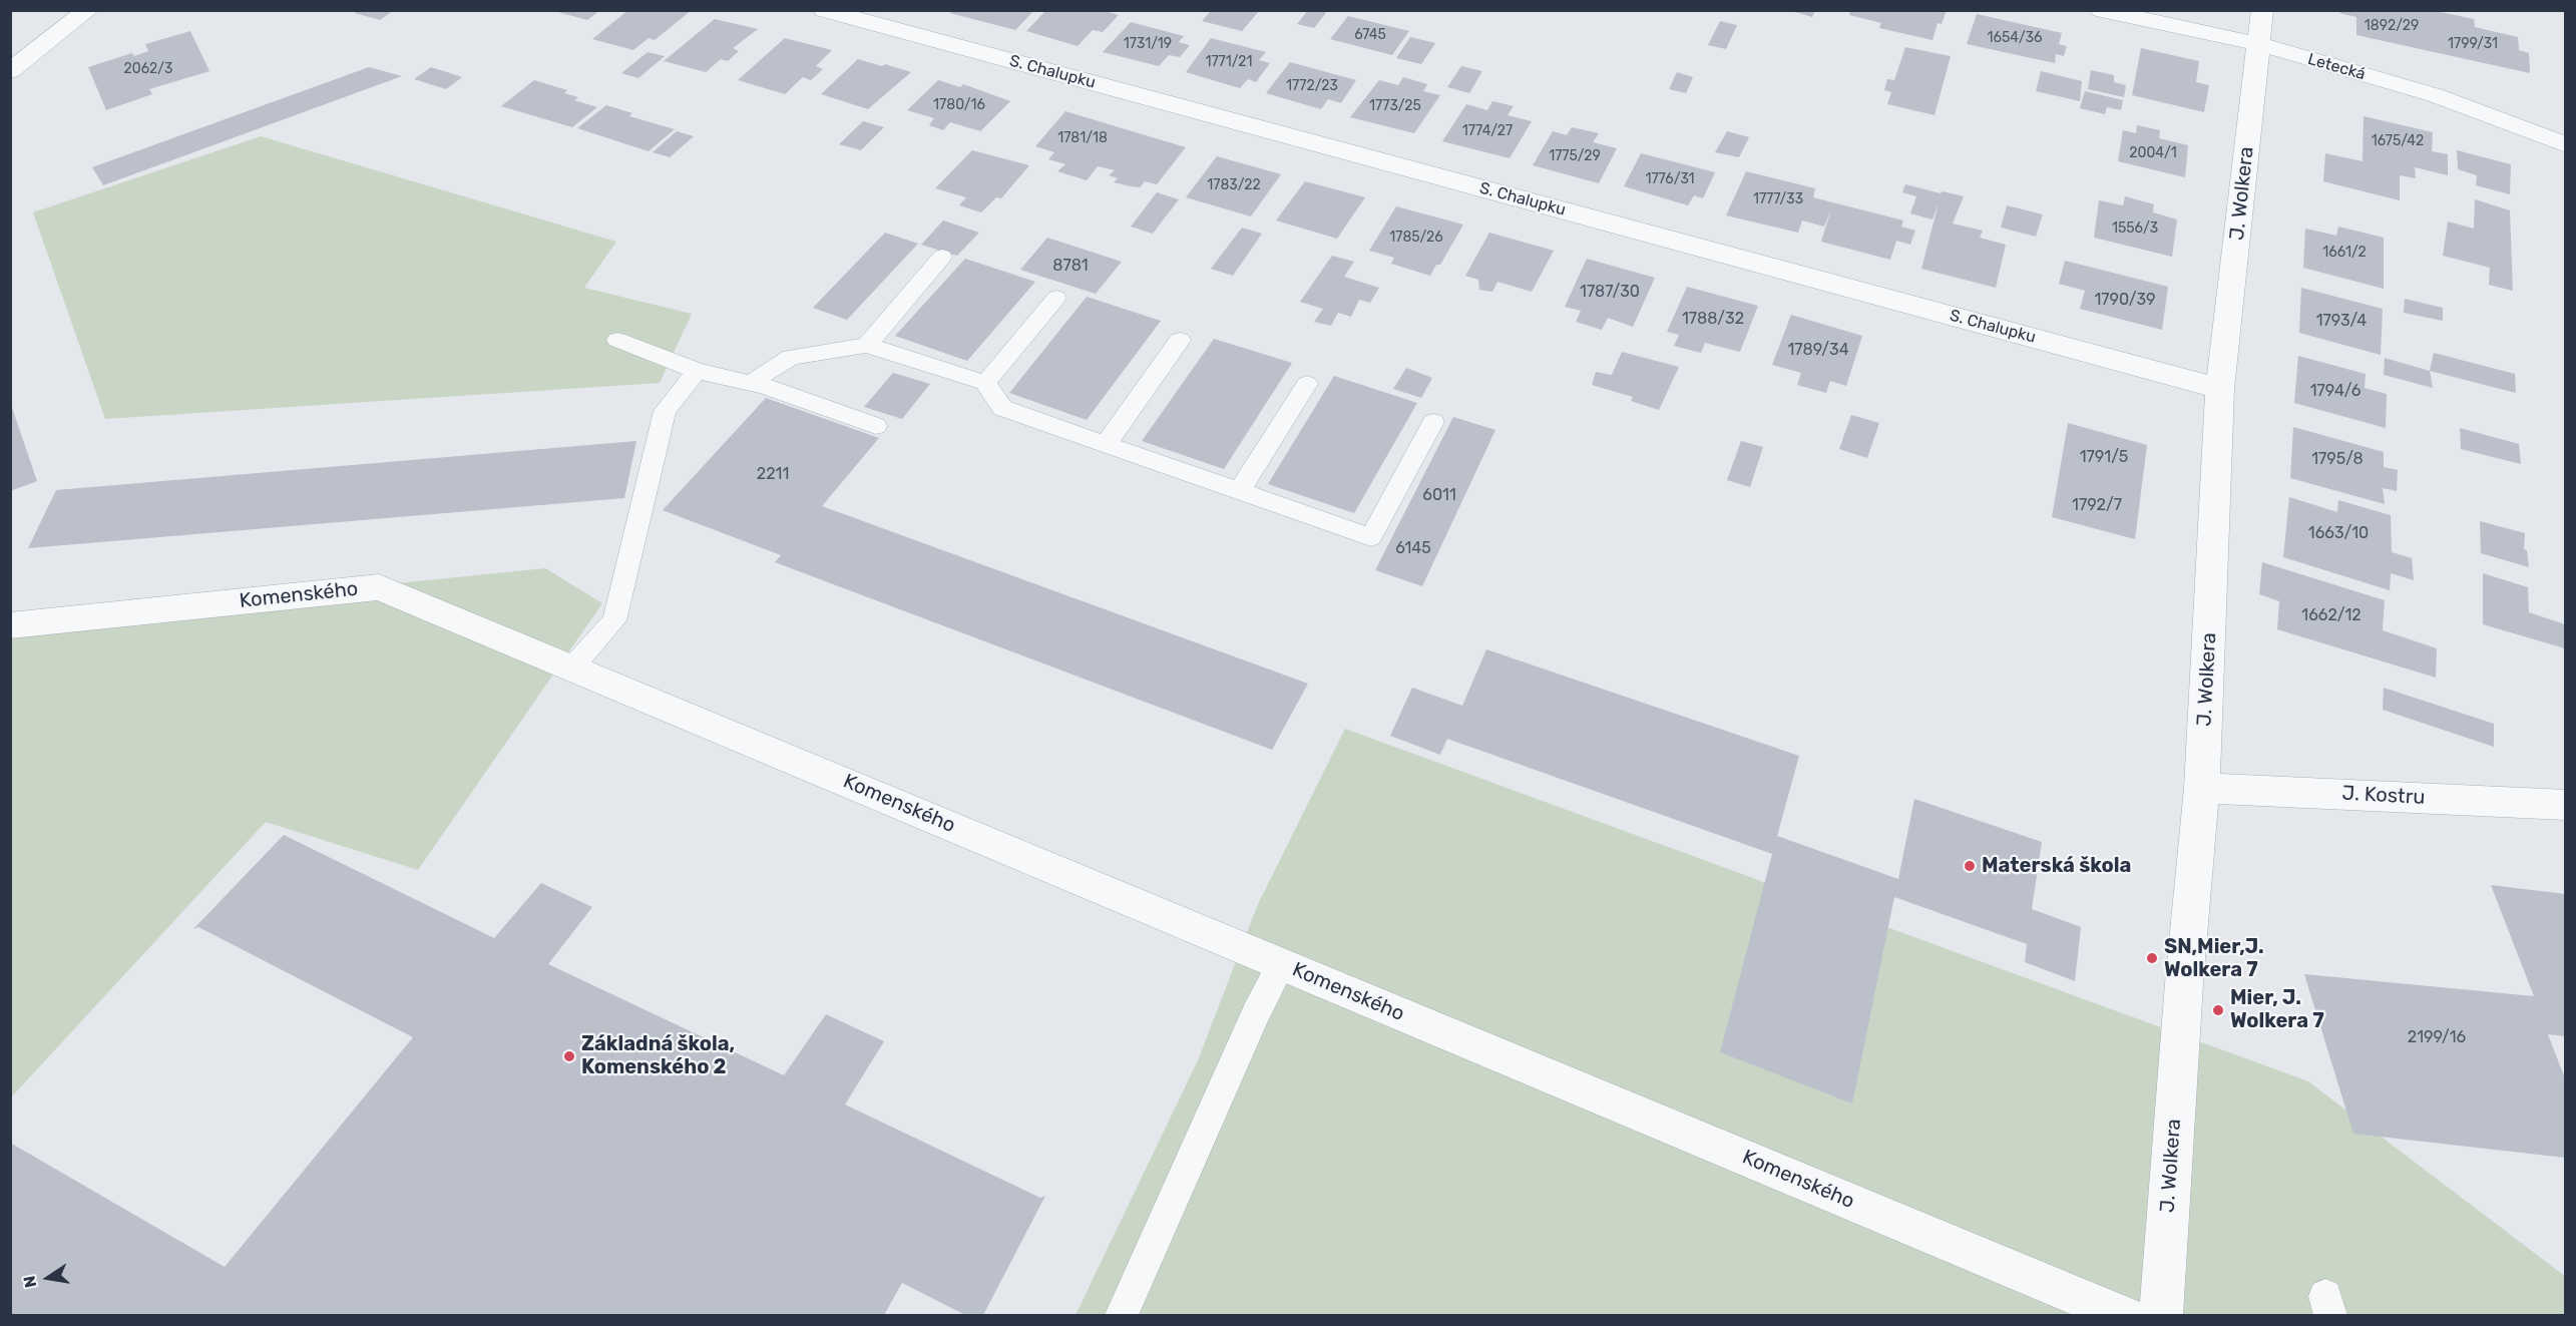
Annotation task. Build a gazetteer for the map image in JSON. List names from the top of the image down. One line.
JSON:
{"streets":{"street":["Letecká","S. Chalupku","J. Wolkera","Komenského","J. Kostru"]},"crossings":[["Letecká","J. Wolkera"],["S. Chalupku","J. Wolkera"],["J. Wolkera","J. Kostru"]],"places":["Materská škola","SN,Mier,J. Wolkera 7","Mier, J. Wolkera 7","Základná škola, Komenského 2"],"house_numbers":["1892/29","6745","1654/36","1731/19","1799/31","1771/21","2062/3","1772/23","1780/16","1773/25","1774/27","1781/18","1675/42","2004/1","1775/29","1776/31","1783/22","1777/33","1556/3","1785/26","1661/2","8781","1787/30","1790/39","1788/32","1793/4","1789/34","1794/6","1791/5","1795/8","2211","6011","1792/7","1663/10","6145","1662/12","2199/16"],"north":"left"}
